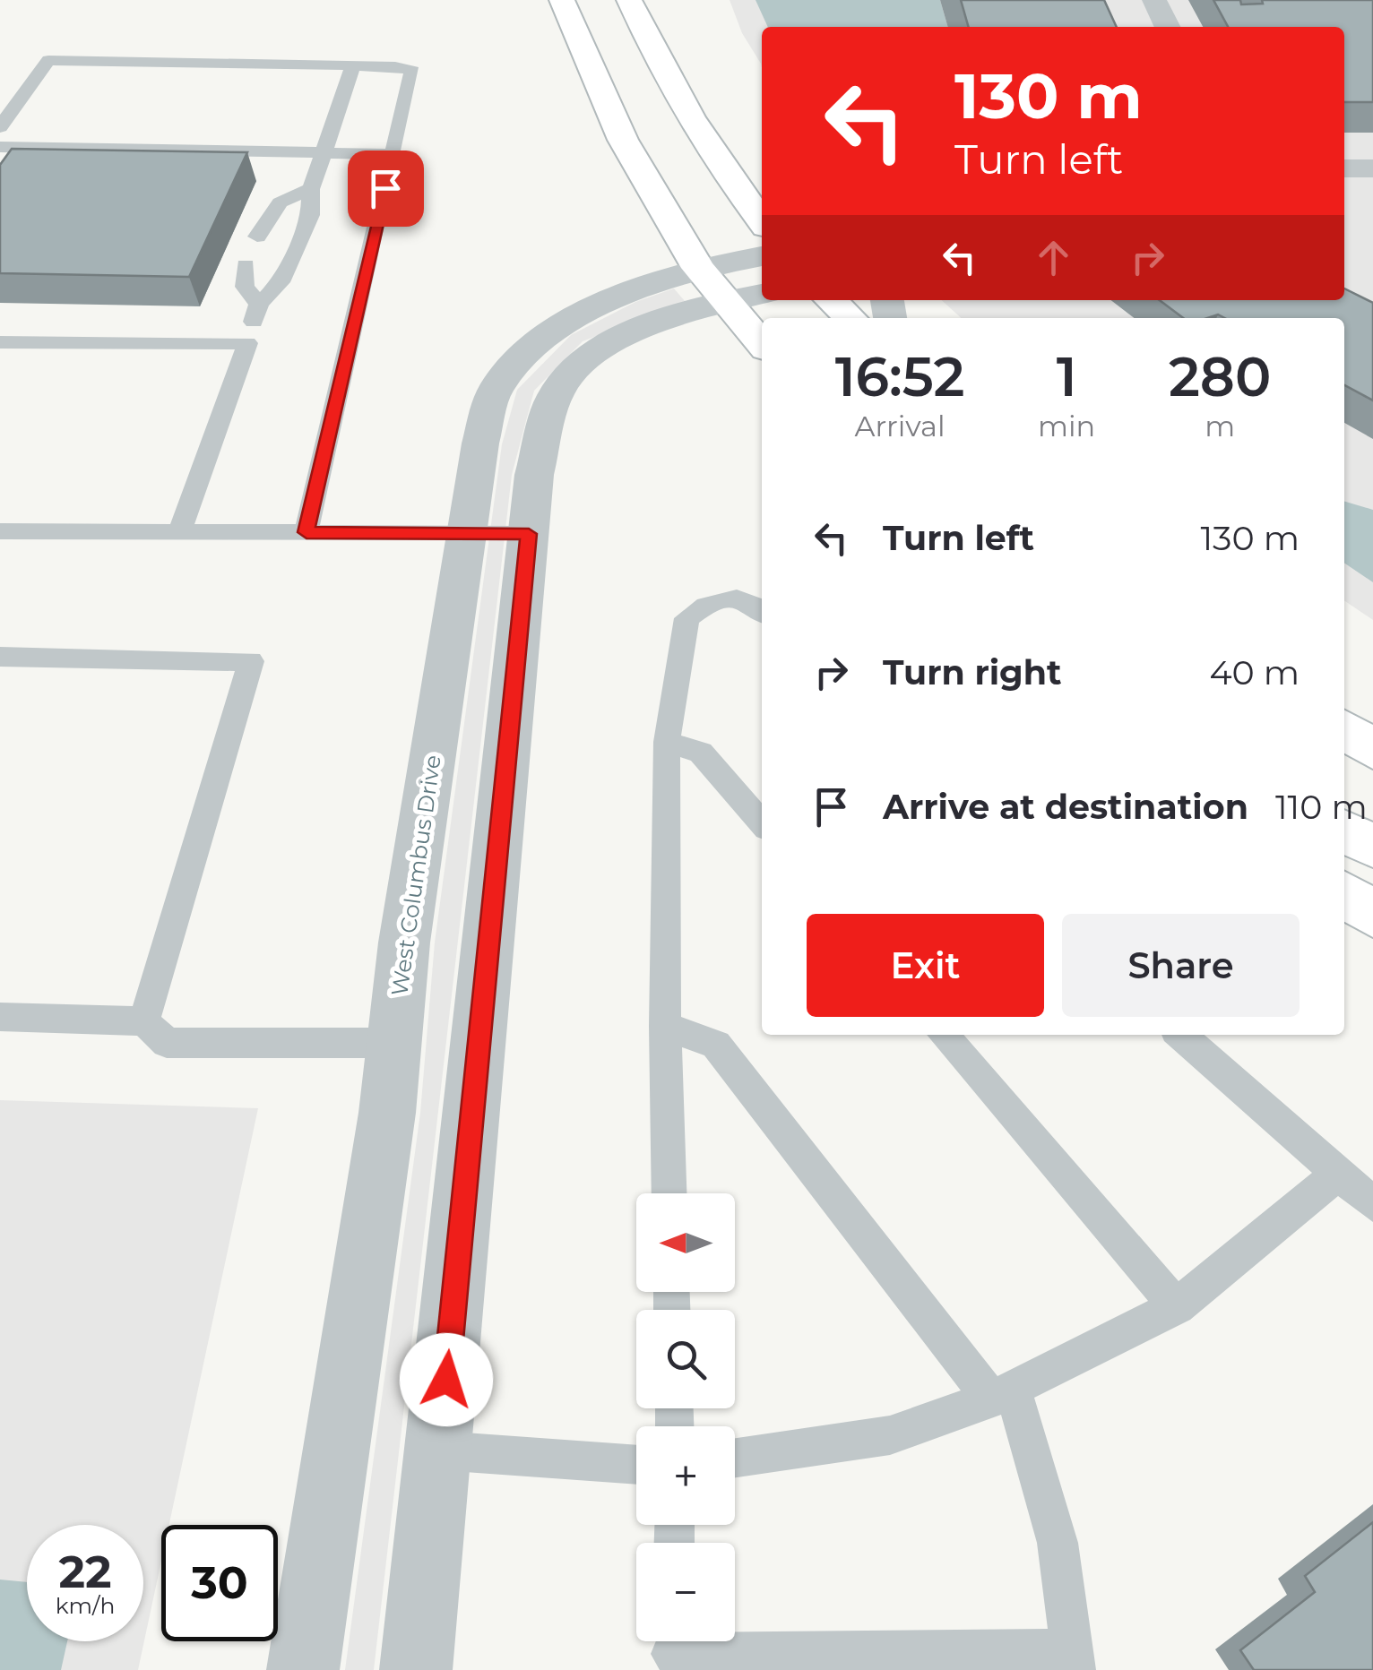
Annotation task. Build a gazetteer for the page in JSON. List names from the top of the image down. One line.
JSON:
{"streets":{"street":["West Columbus Drive"]},"north":"left","page":{"turn":["130 m","Turn left"],"eta":["16:52","Arrival","1","min","280","m"],"list":[{"name":"Turn left","value":"130 m"},{"name":"Turn right","value":"40 m"},{"name":"Arrive at destination","value":"110 m"}],"buttons":["Exit","Share"],"map_buttons":["+","−"],"speed":"22 km/h","limit":"30"}}
